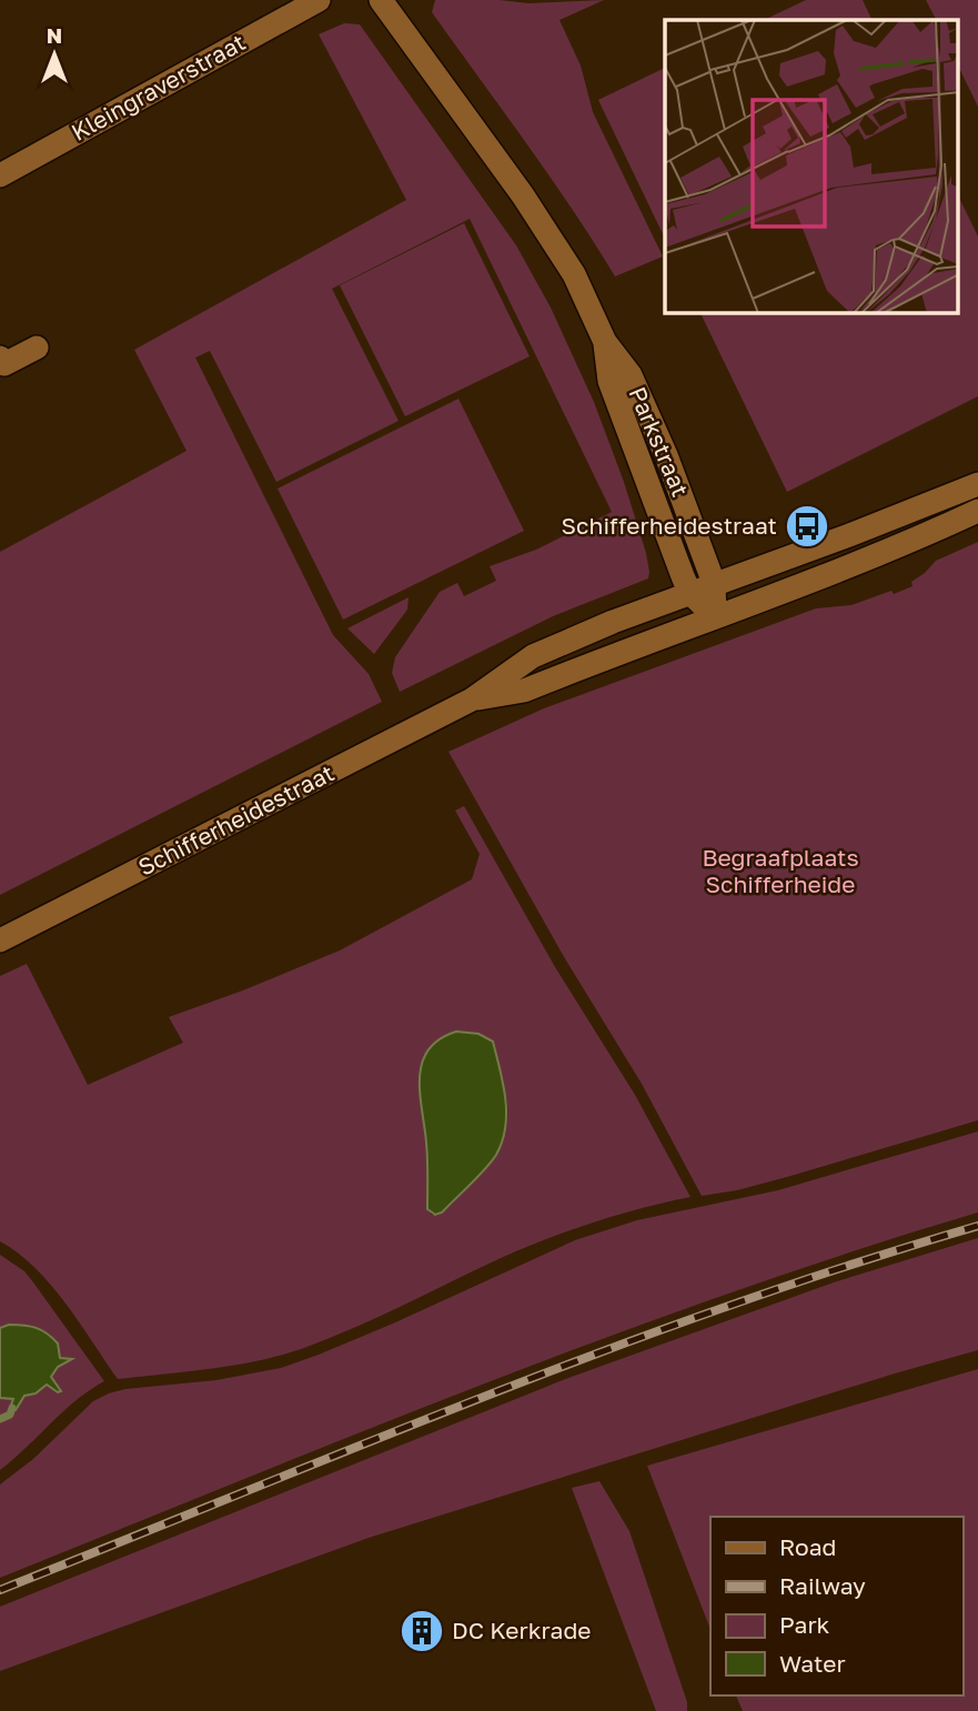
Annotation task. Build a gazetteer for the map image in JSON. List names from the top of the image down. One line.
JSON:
{"streets":{"street":["Kleingraverstraat","Parkstraat","Schifferheidestraat"]},"crossings":[["Parkstraat","Schifferheidestraat"]],"parks":["Begraafplaats Schifferheide"],"places":{"bus stop":["Schifferheidestraat"],"building":["DC Kerkrade"]},"legend":["Road","Railway","Park","Water"],"north":"top"}
